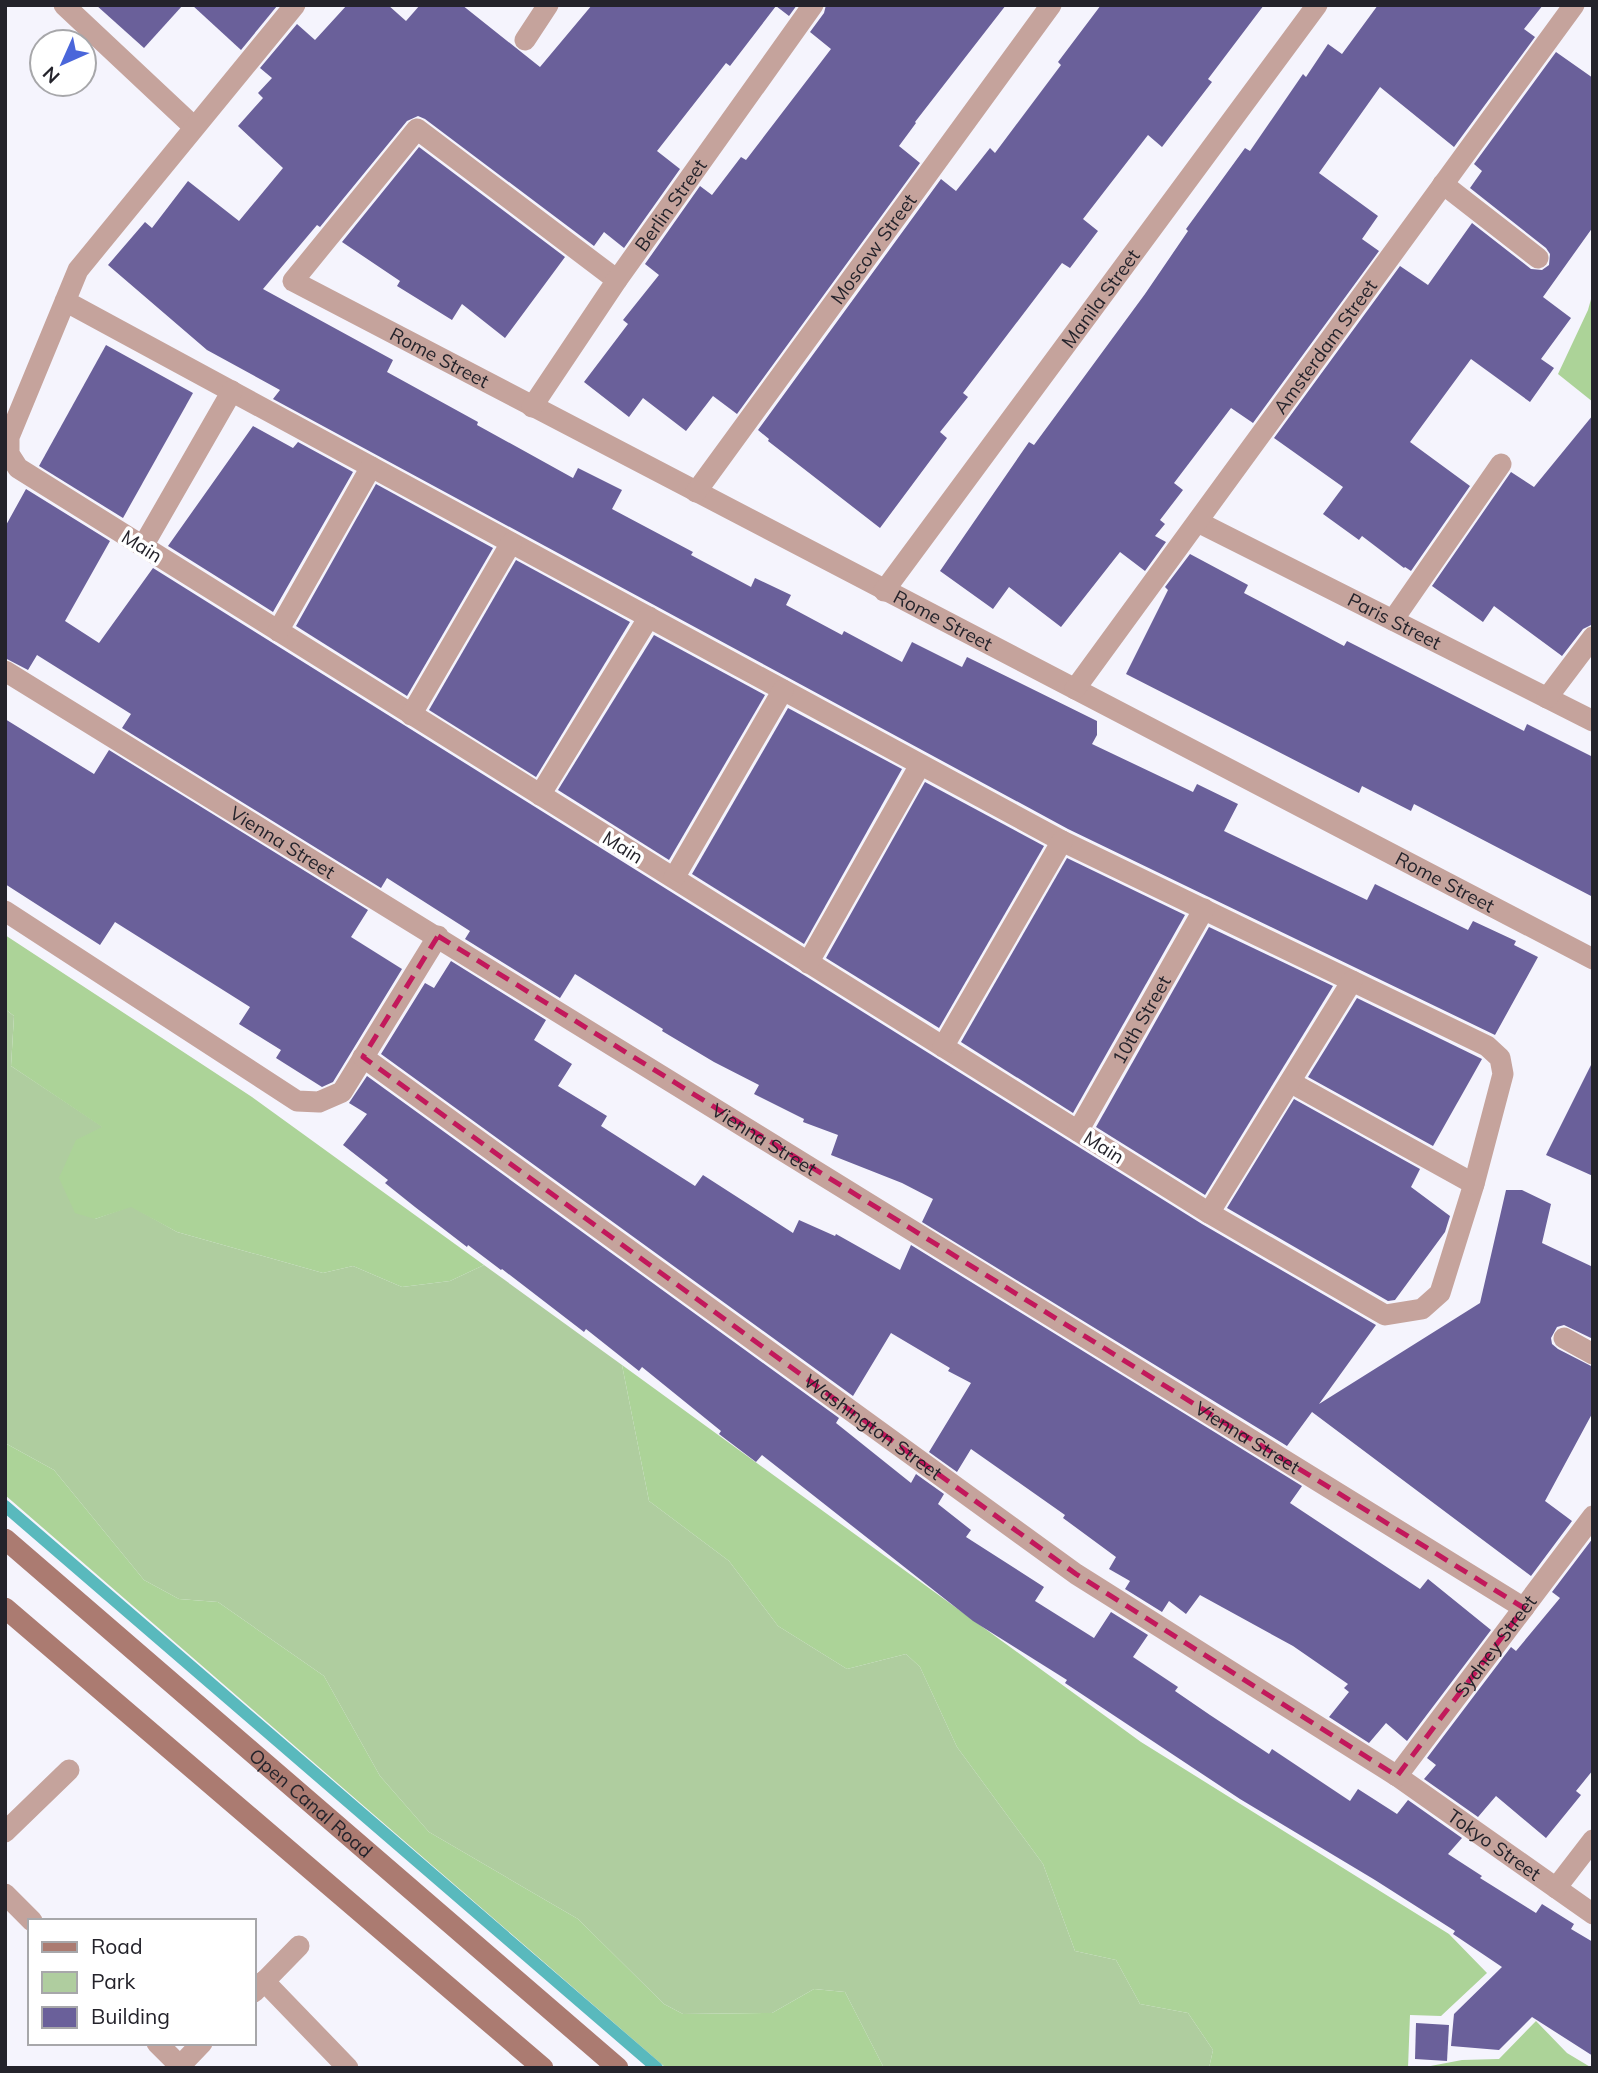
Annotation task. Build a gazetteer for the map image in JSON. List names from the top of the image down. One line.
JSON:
{"streets":{"main road":["Open Canal Road"],"street":["Berlin Street","Moscow Street","Manila Street","Amsterdam Street","Rome Street","Main","Paris Street","Vienna Street","10th Street","Washington Street","Sydney Street","Tokyo Street"]},"crossings":[["Berlin Street","Rome Street"],["Moscow Street","Rome Street"],["Manila Street","Rome Street"],["Amsterdam Street","Rome Street"],["Amsterdam Street","Paris Street"],["Main","10th Street"],["Vienna Street","Sydney Street"],["Washington Street","Sydney Street"],["Washington Street","Tokyo Street"],["Sydney Street","Tokyo Street"]],"legend":["Road","Park","Building"],"north":"bottom left"}
